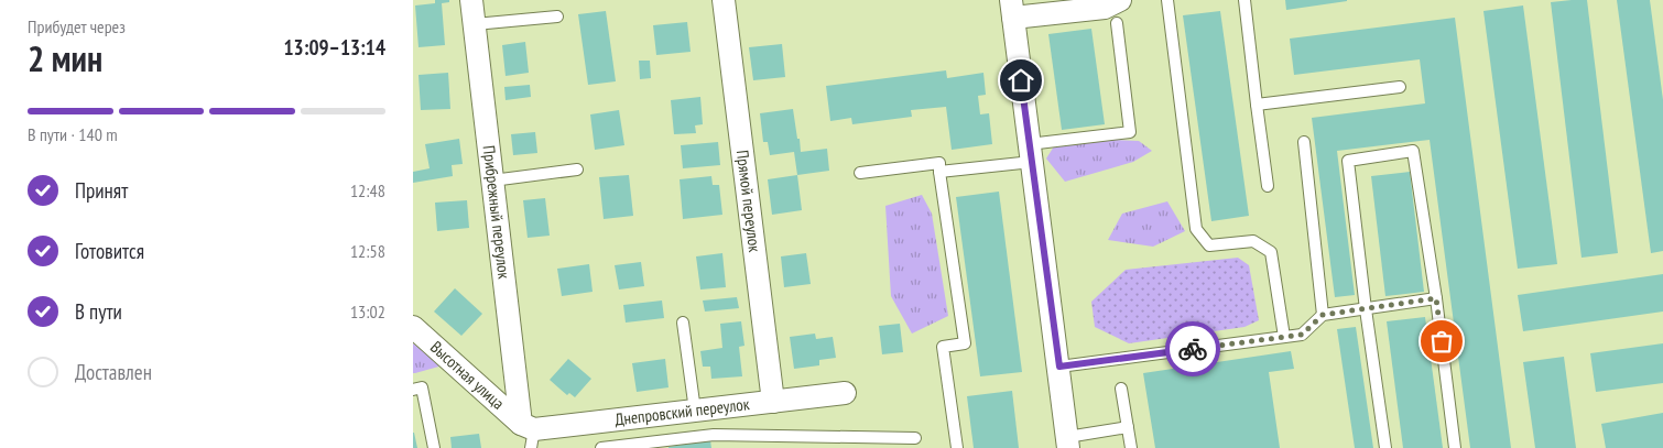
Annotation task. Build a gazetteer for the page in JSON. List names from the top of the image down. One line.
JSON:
{"streets":{"street":["Прямой переулок","Прибрежный переулок","Высотная улица","Днепровский переулок"]},"crossings":[["Прямой переулок","Днепровский переулок"],["Прибрежный переулок","Высотная улица"],["Прибрежный переулок","Днепровский переулок"],["Высотная улица","Днепровский переулок"]],"page":{"heading":["2 мин","Прибудет через","13:09–13:14"],"bar":"В пути · 140 m","list":[["Принят","12:48"],["Готовится","12:58"],["В пути","13:02"],"Доставлен"]}}
